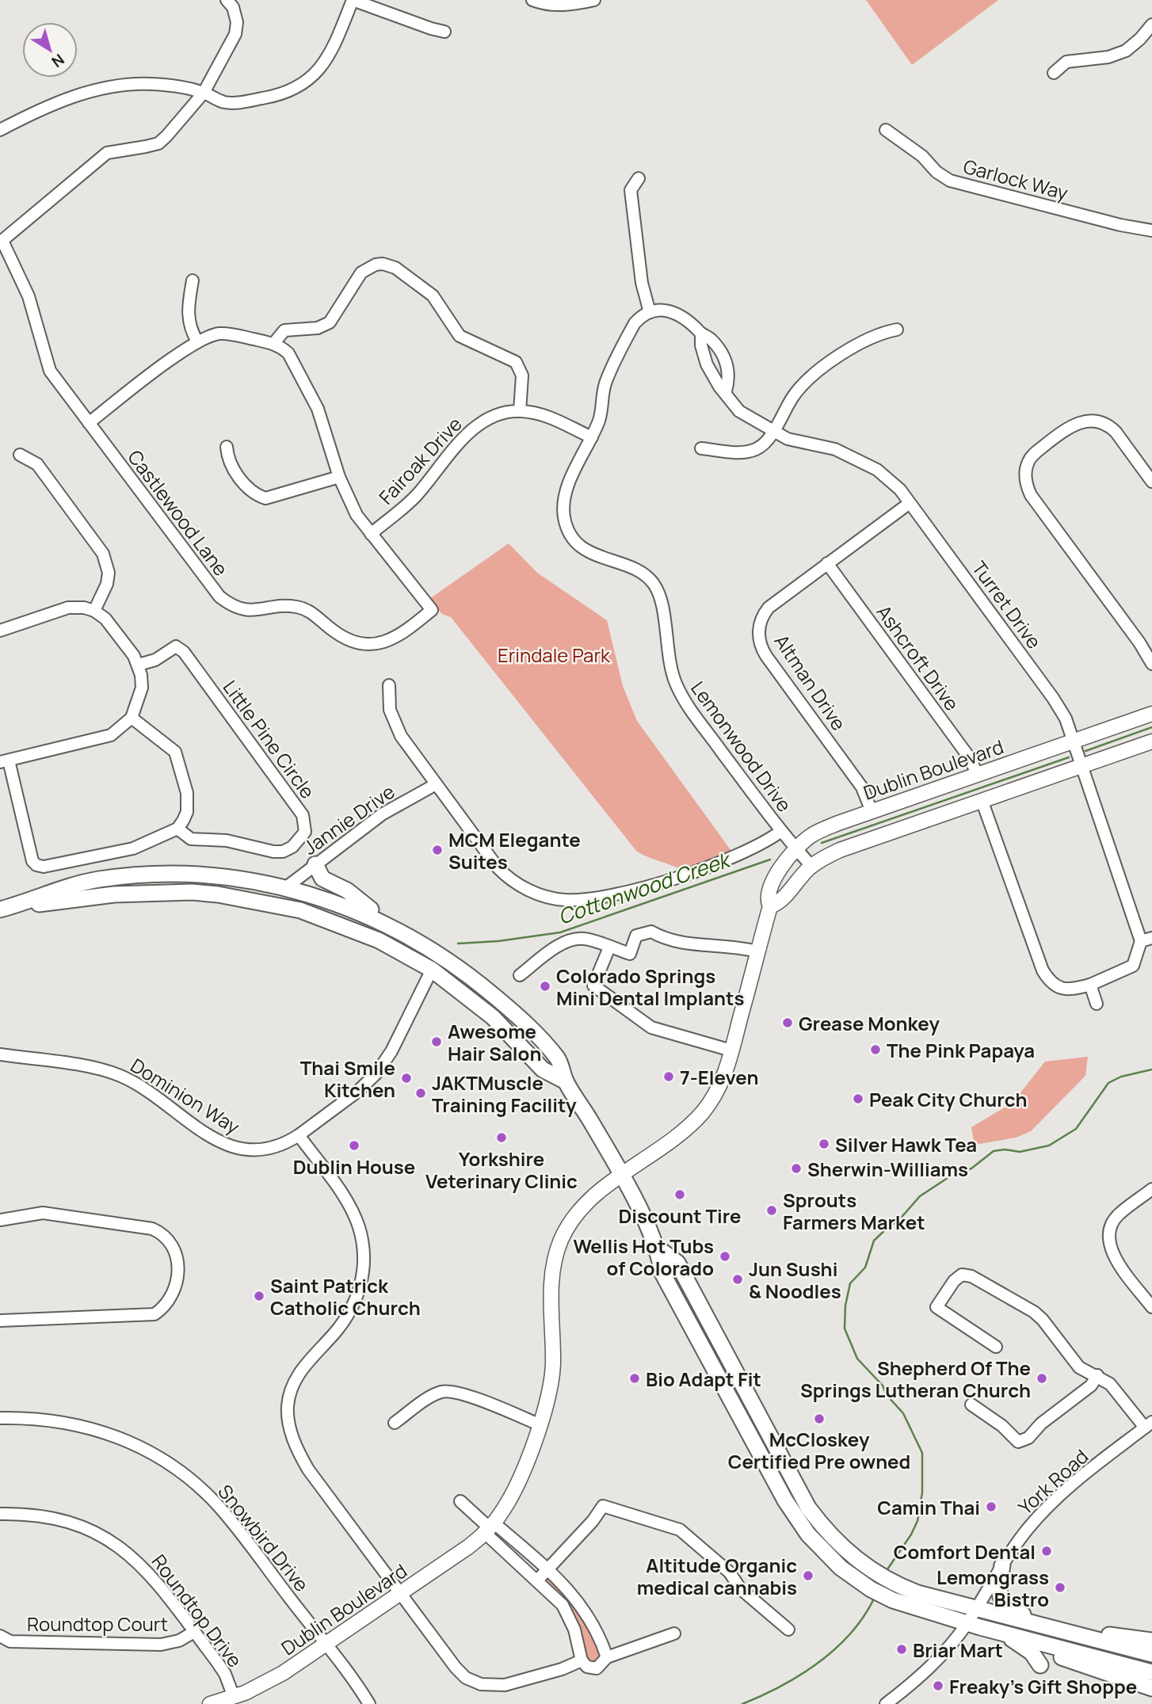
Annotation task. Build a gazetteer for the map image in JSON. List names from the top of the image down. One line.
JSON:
{"streets":{"main road":["Dublin Boulevard"],"street":["Garlock Way","Fairoak Drive","Castlewood Lane","Turret Drive","Ashcroft Drive","Altman Drive","Little Pine Circle","Lemonwood Drive","Jannie Drive","Dominion Way","York Road","Snowbird Drive","Roundtop Drive","Roundtop Court"]},"crossings":[["Fairoak Drive","Castlewood Lane"],["Fairoak Drive","Lemonwood Drive"],["Turret Drive","Altman Drive"],["Turret Drive","Dublin Boulevard"],["Ashcroft Drive","Altman Drive"],["Ashcroft Drive","Dublin Boulevard"],["Altman Drive","Dublin Boulevard"],["Lemonwood Drive","Dublin Boulevard"],["Dublin Boulevard","Snowbird Drive"],["Dublin Boulevard","Roundtop Drive"],["Roundtop Drive","Roundtop Court"]],"water":["Cottonwood Creek"],"parks":["Erindale Park"],"places":["MCM Elegante Suites","Colorado Springs Mini Dental Implants","Grease Monkey","Awesome Hair Salon","The Pink Papaya","7-Eleven","Thai Smile Kitchen","JAKTMuscle Training Facility","Peak City Church","Yorkshire Veterinary Clinic","Silver Hawk Tea","Dublin House","Sherwin-Williams","Discount Tire","Sprouts Farmers Market","Wellis Hot Tubs of Colorado","Jun Sushi & Noodles","Saint Patrick Catholic Church","Bio Adapt Fit","Shepherd Of The Springs Lutheran Church","McCloskey Certified Pre owned","Camin Thai","Comfort Dental","Altitude Organic medical cannabis","Lemongrass Bistro","Briar Mart","Freaky's Gift Shoppe"],"north":"bottom right"}
